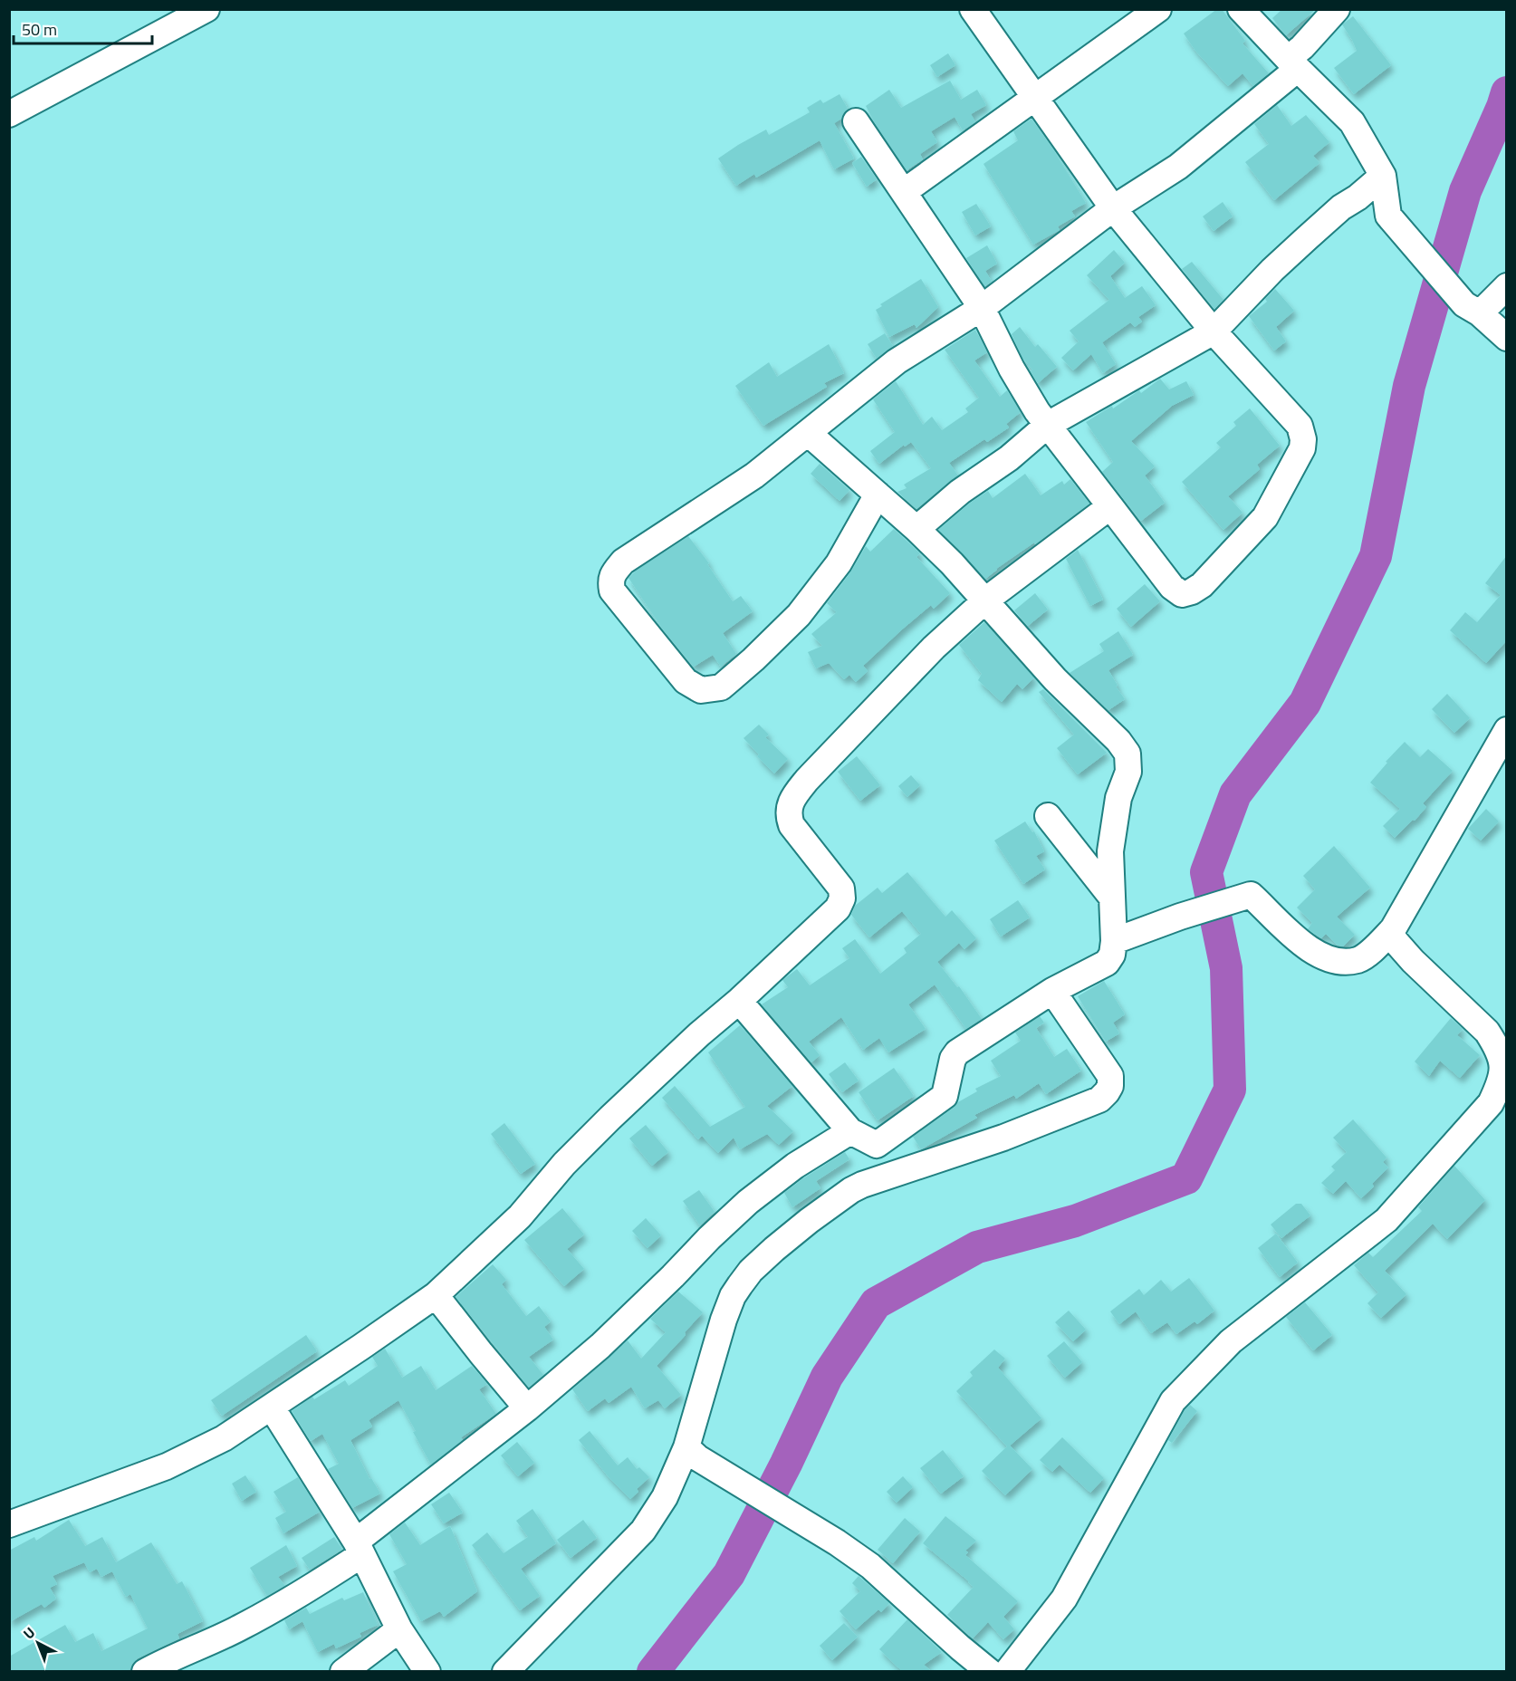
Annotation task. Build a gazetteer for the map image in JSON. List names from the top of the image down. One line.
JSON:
{"scale_bar":"50 m","north":"top left"}
